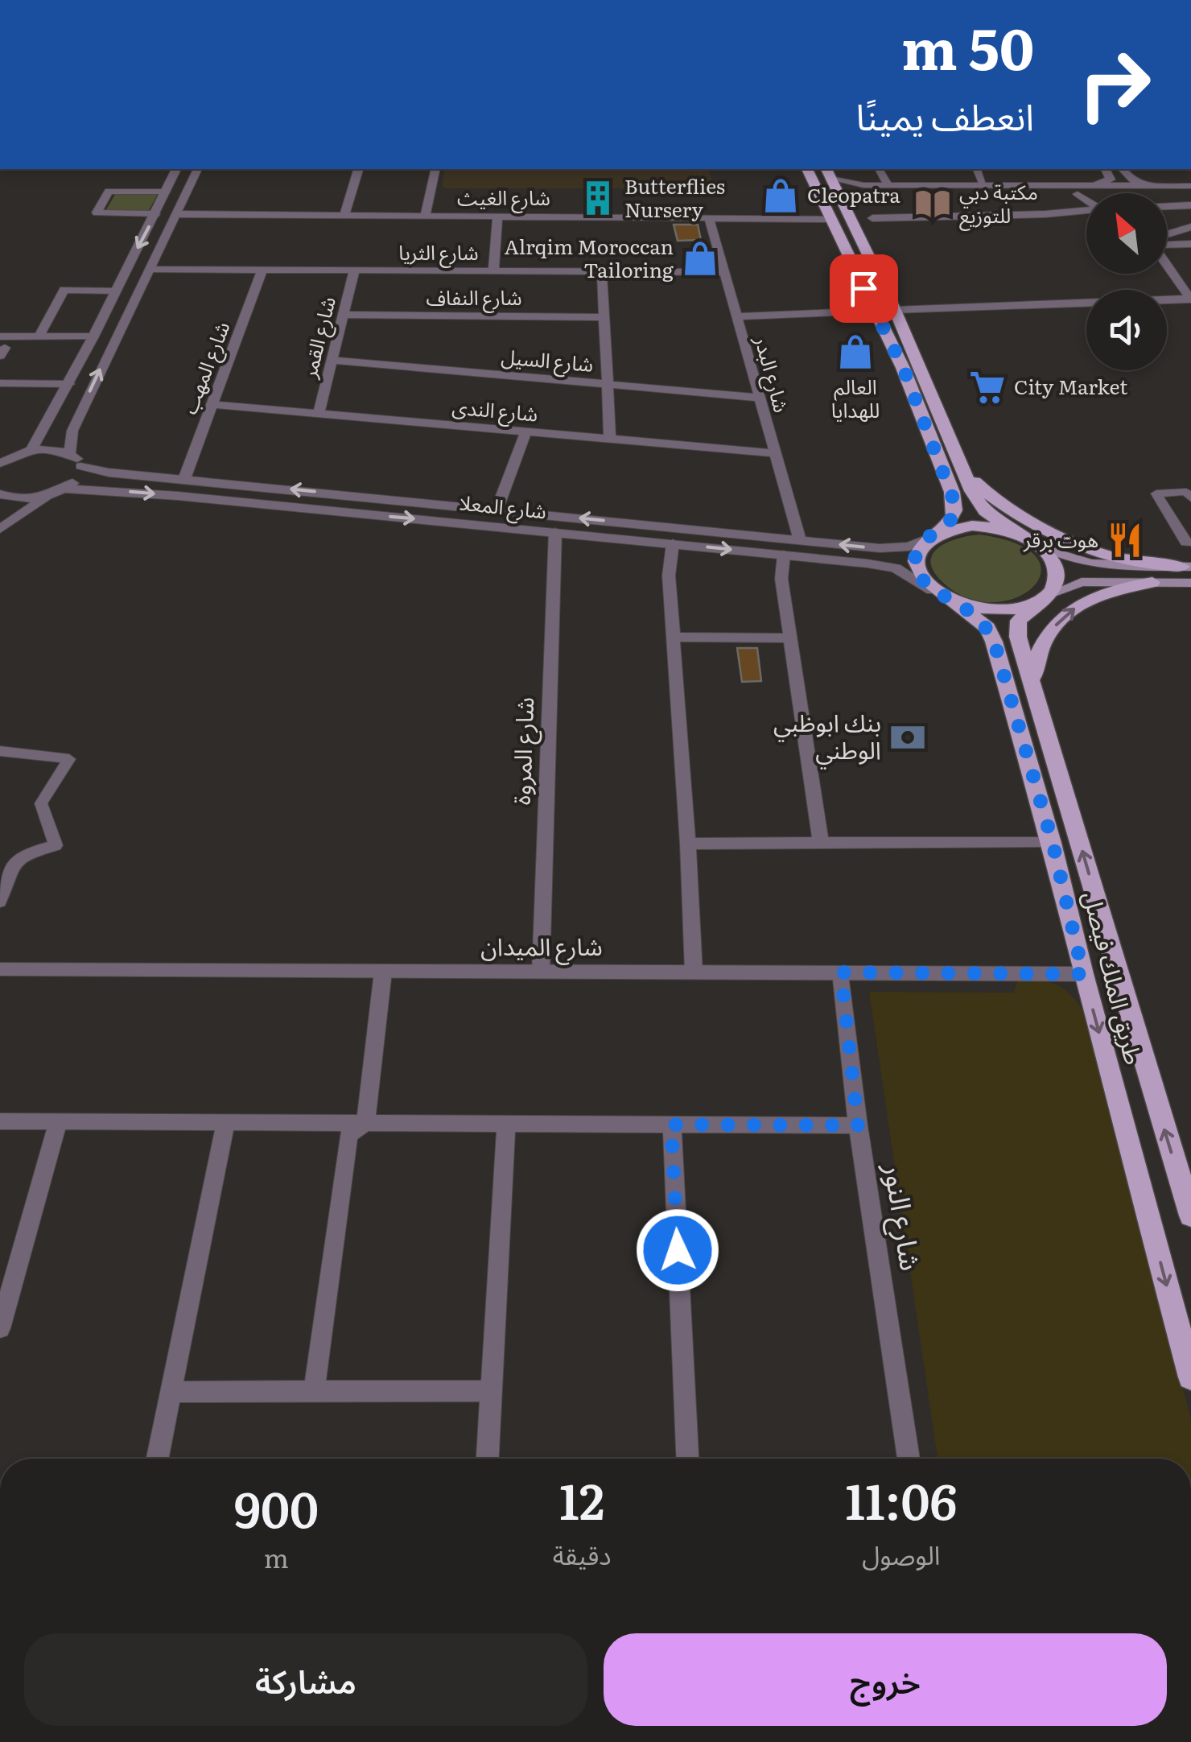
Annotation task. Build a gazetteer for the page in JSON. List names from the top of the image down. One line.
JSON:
{"streets":{"main road":["طريق الملك فيصل"],"street":["شارع الغيث","شارع الثريا","شارع النفاف","شارع القمر","شارع السيل","شارع المهب","شارع البدر","شارع الندى","شارع المعلا","شارع المروة","شارع الميدان","شارع النور"]},"crossings":[["شارع الغيث","شارع البدر"],["شارع الثريا","شارع القمر"],["شارع الثريا","شارع المهب"],["شارع الثريا","شارع البدر"],["شارع النفاف","شارع القمر"],["شارع القمر","شارع السيل"],["شارع القمر","شارع الندى"],["شارع السيل","شارع البدر"],["شارع المهب","شارع الندى"],["شارع المهب","شارع المعلا"],["شارع البدر","شارع الندى"],["شارع البدر","شارع المعلا"],["شارع المعلا","شارع المروة"],["شارع المعلا","طريق الملك فيصل"],["شارع المروة","شارع الميدان"],["شارع الميدان","طريق الملك فيصل"],["شارع الميدان","شارع النور"]],"places":{"shop":["Cleopatra","Alrqim Moroccan Tailoring","العالم للهدايا"],"building":["Butterflies Nursery"],"library":["مكتبة دبي للتوزيع"],"supermarket":["City Market"],"restaurant":["هوت برقر"],"bank":["بنك ابوظبي الوطني"]},"north":"top left","page":{"turn":["50 m","انعطف يمينًا"],"eta":["11:06","الوصول","12","دقيقة","900","m"],"buttons":["خروج","مشاركة"]}}
